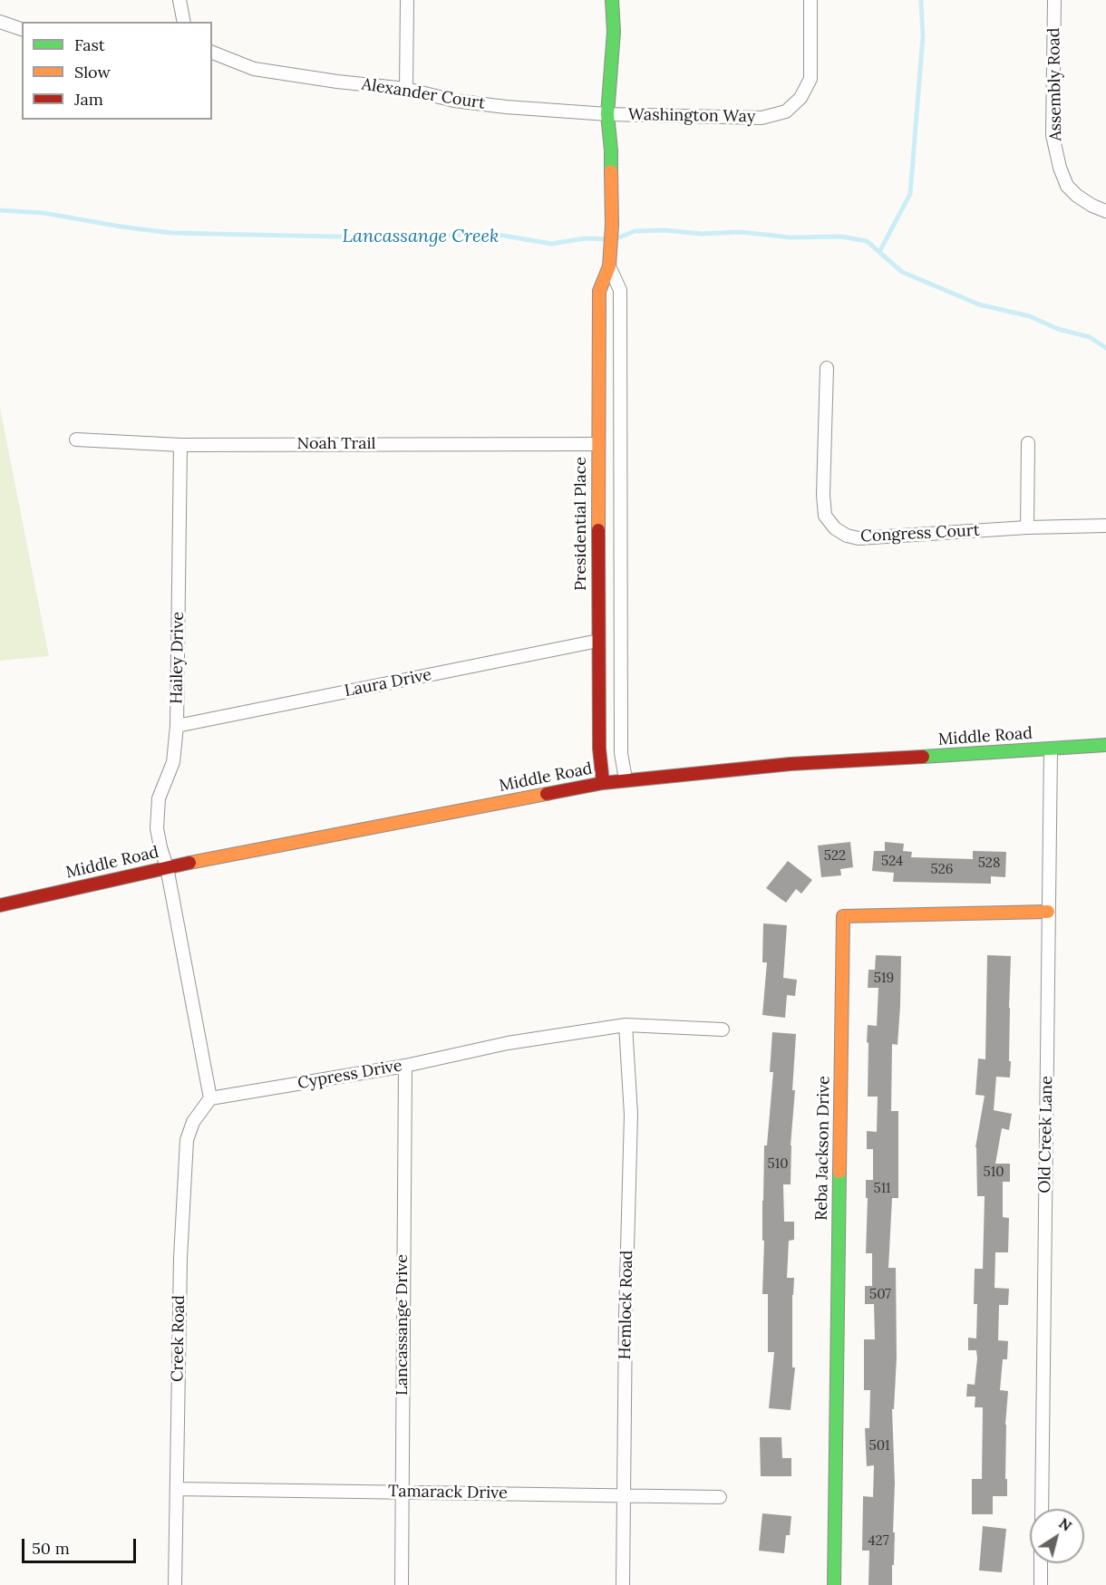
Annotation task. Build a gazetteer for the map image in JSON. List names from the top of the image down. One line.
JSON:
{"streets":{"street":["Assembly Road","Alexander Court","Washington Way","Noah Trail","Presidential Place","Congress Court","Hailey Drive","Laura Drive","Middle Road","Cypress Drive","Old Creek Lane","Reba Jackson Drive","Hemlock Road","Lancassange Drive","Creek Road","Tamarack Drive"]},"crossings":[["Alexander Court","Washington Way"],["Alexander Court","Presidential Place"],["Washington Way","Presidential Place"],["Noah Trail","Presidential Place"],["Noah Trail","Hailey Drive"],["Presidential Place","Laura Drive"],["Presidential Place","Middle Road"],["Hailey Drive","Laura Drive"],["Hailey Drive","Middle Road"],["Middle Road","Old Creek Lane"],["Cypress Drive","Hemlock Road"],["Cypress Drive","Lancassange Drive"],["Cypress Drive","Creek Road"],["Old Creek Lane","Reba Jackson Drive"],["Hemlock Road","Tamarack Drive"],["Lancassange Drive","Tamarack Drive"],["Creek Road","Tamarack Drive"]],"water":["Lancassange Creek"],"house_numbers":["522","524","528","526","519","510","510","511","507","501","427"],"legend":["Fast","Slow","Jam"],"scale_bar":"50 m","north":"top right"}
